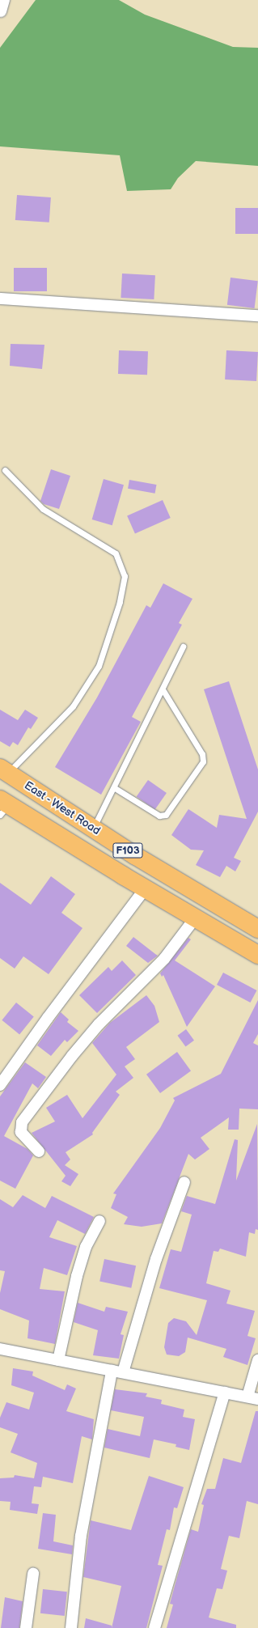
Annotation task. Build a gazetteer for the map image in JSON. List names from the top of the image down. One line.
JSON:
{"streets":{"main road":["East - West Road","F103"]}}
